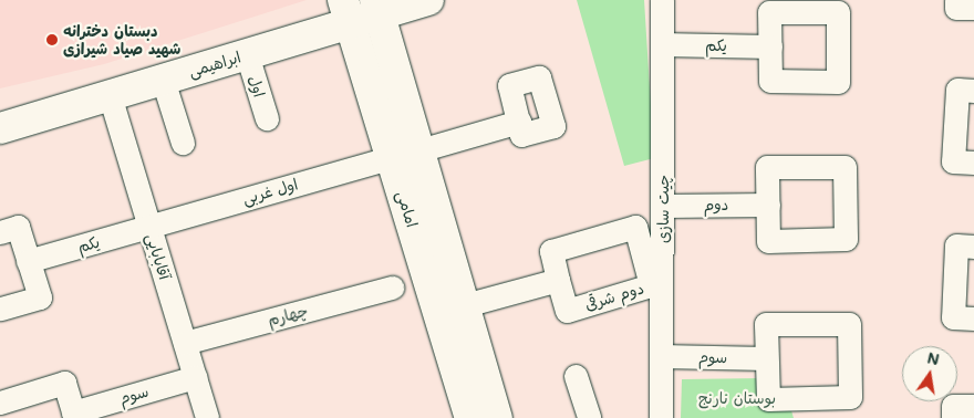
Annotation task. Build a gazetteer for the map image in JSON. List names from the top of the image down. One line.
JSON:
{"streets":{"main road":["ابراهیمی","امامی"],"street":["یکم","اول","اول غربی","دوم","چیت سازی","آقابابایی","دوم شرقی","چهارم","سوم"]},"crossings":[["یکم","اول غربی"],["یکم","چیت سازی"],["یکم","آقابابایی"],["ابراهیمی","اول"],["ابراهیمی","امامی"],["ابراهیمی","آقابابایی"],["اول غربی","امامی"],["اول غربی","آقابابایی"],["دوم","چیت سازی"],["چیت سازی","سوم"],["آقابابایی","چهارم"],["آقابابایی","سوم"]],"parks":["بوستان نارنج"],"places":["دبستان دخترانه شهید صیاد شیرازی"],"north":"top"}
